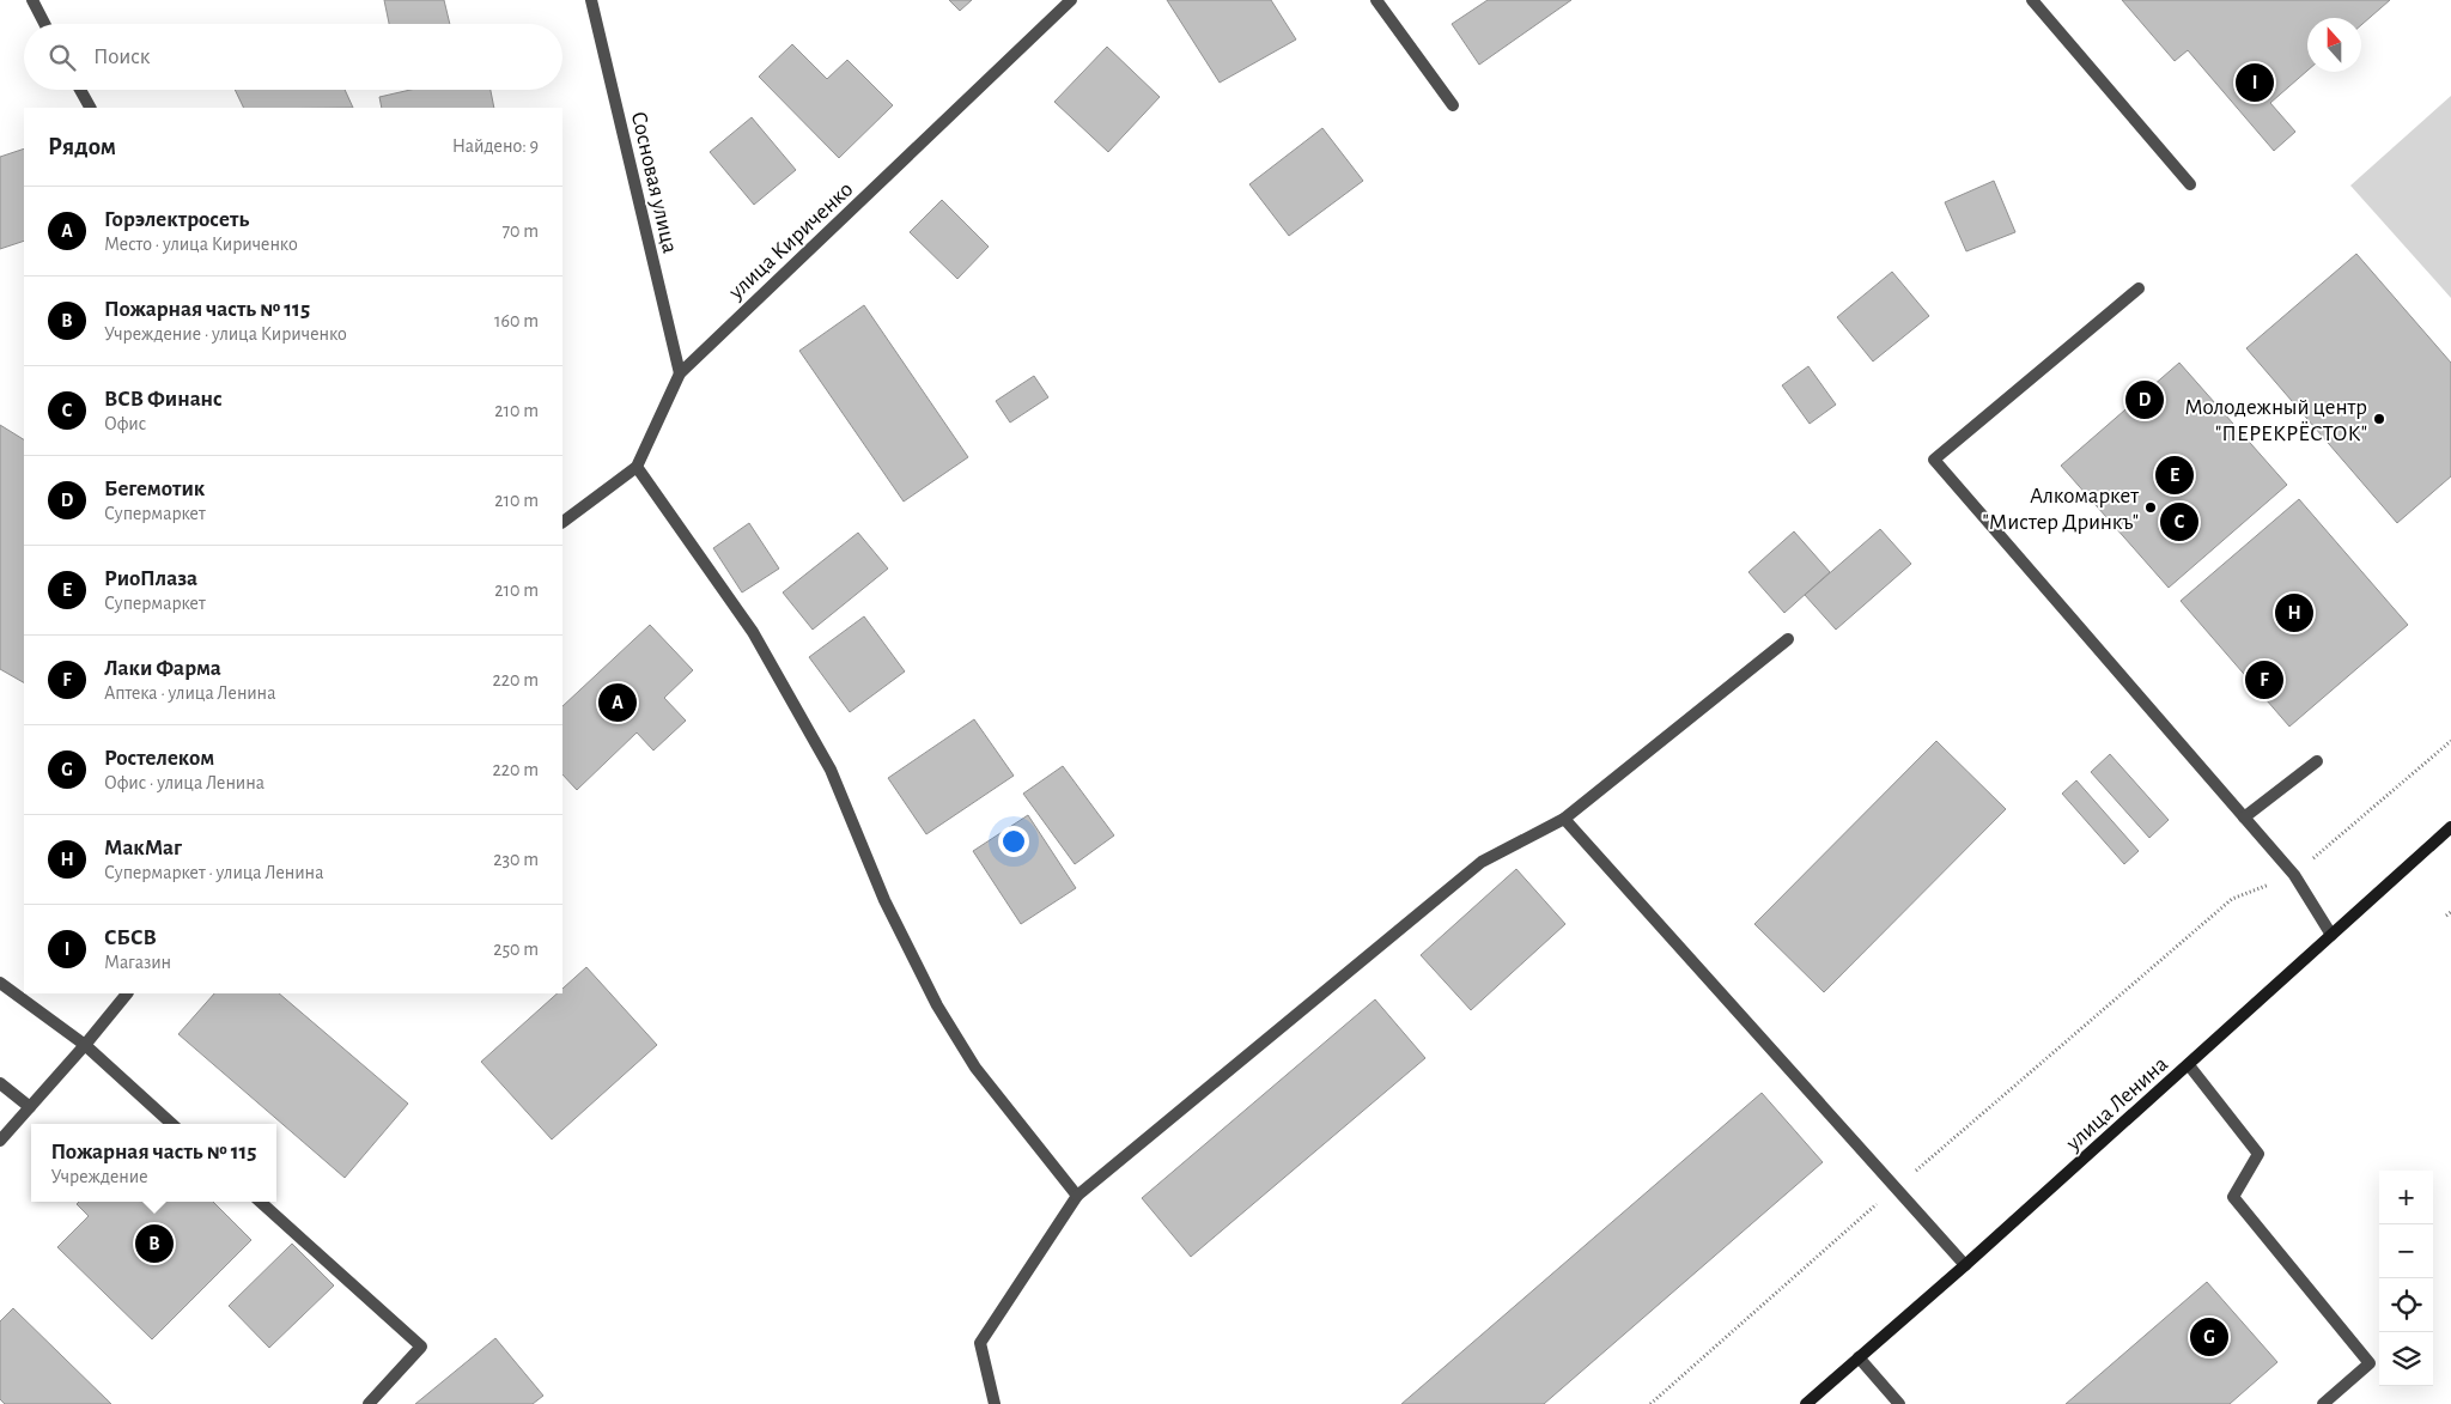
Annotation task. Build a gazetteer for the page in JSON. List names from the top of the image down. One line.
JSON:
{"streets":{"street":["Сосновая улица","улица Кириченко","улица Ленина"]},"crossings":[["Сосновая улица","улица Кириченко"]],"places":["Молодежный центр \"ПЕРЕКРЁСТОК\"","Алкомаркет \"Мистер Дринкъ\""],"north":"top","page":{"search":"Поиск","pins":["I","D","E","C","H","F","A","B","G"],"heading":["Рядом","Найдено: 9"],"list":[{"mark":"A","name":"Горэлектросеть","note":"Место · улица Кириченко","value":"70 m"},{"mark":"B","name":"Пожарная часть № 115","note":"Учреждение · улица Кириченко","value":"160 m"},{"mark":"C","name":"ВСВ Финанс","note":"Офис","value":"210 m"},{"mark":"D","name":"Бегемотик","note":"Супермаркет","value":"210 m"},{"mark":"E","name":"РиоПлаза","note":"Супермаркет","value":"210 m"},{"mark":"F","name":"Лаки Фарма","note":"Аптека · улица Ленина","value":"220 m"},{"mark":"G","name":"Ростелеком","note":"Офис · улица Ленина","value":"220 m"},{"mark":"H","name":"МакМаг","note":"Супермаркет · улица Ленина","value":"230 m"},{"mark":"I","name":"СБСВ","note":"Магазин","value":"250 m"}],"popup":["Пожарная часть № 115","Учреждение"],"map_buttons":["+","−"]}}
